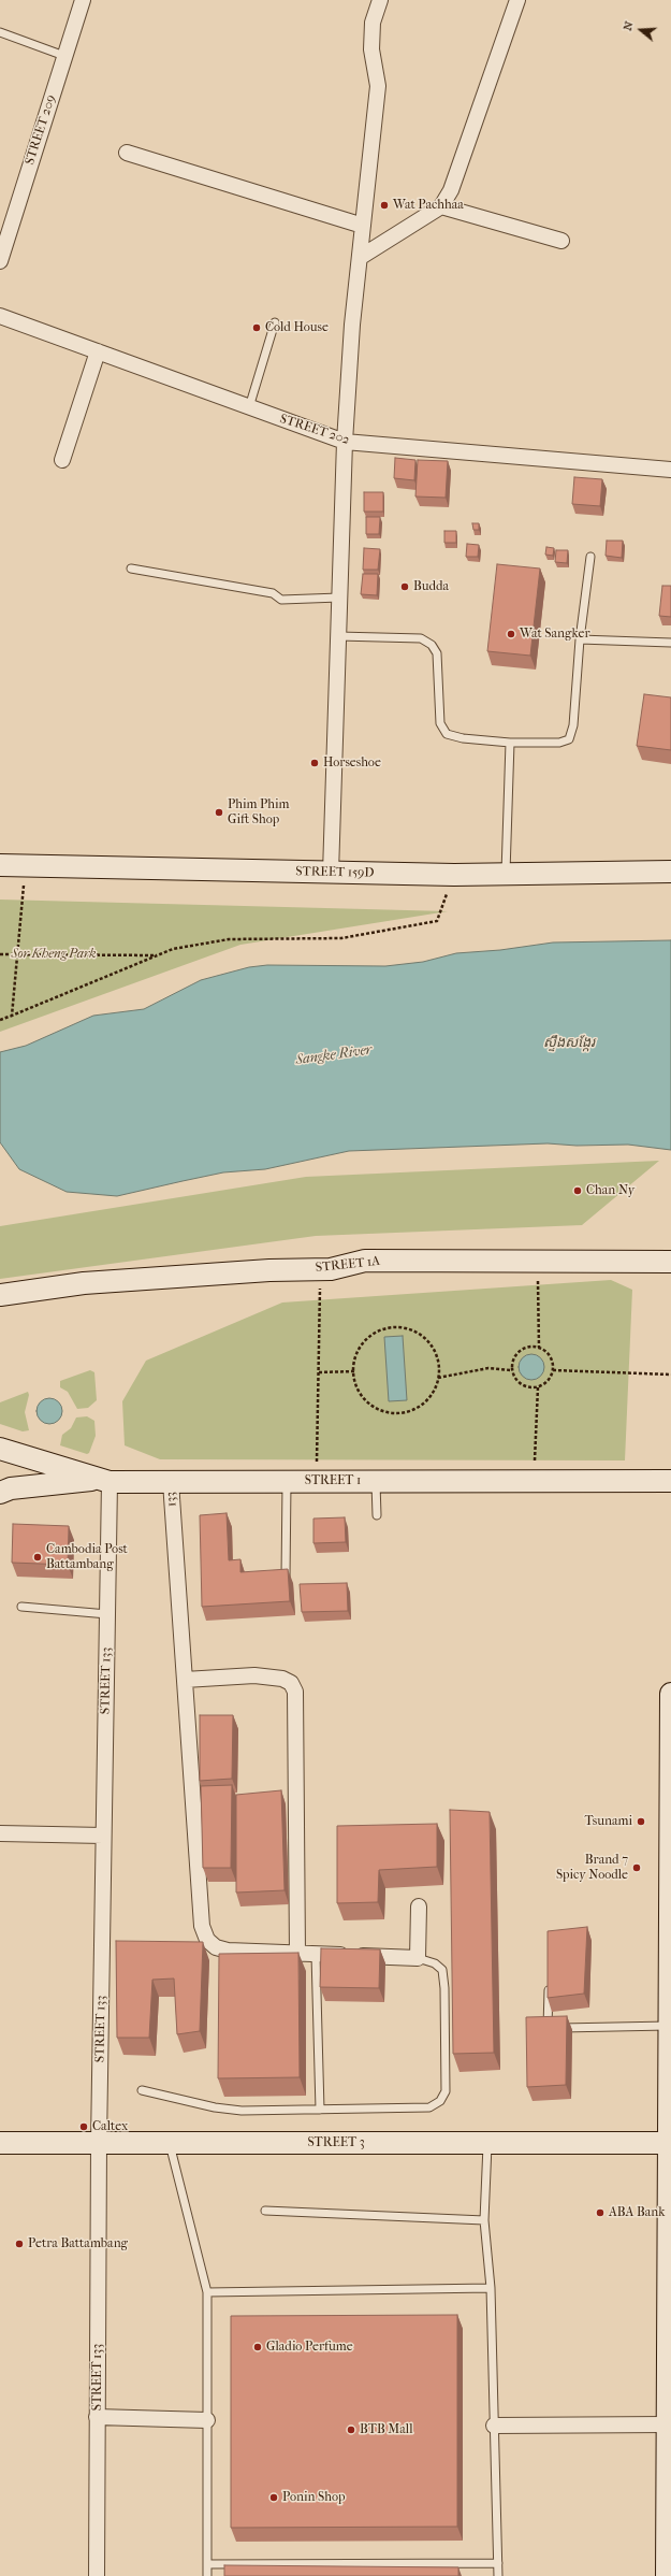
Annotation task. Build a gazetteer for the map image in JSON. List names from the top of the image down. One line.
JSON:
{"streets":{"street":["STREET 209","STREET 202","STREET 159D","STREET 1A","STREET 1","133","STREET 133","STREET 3"]},"crossings":[["STREET 1","133"],["STREET 1","STREET 133"],["STREET 133","STREET 3"]],"water":["ស្ទឹងសង្កែរ","Sangke River"],"parks":["Sor Kheng Park"],"places":["Wat Pachhaa","Cold House","Budda","Wat Sangker","Horseshoe","Phim Phim Gift Shop","Chan Ny","Cambodia Post Battambang","Tsunami","Brand 7 Spicy Noodle","Caltex","ABA Bank","Petra Battambang","Gladio Perfume","BTB Mall","Ponin Shop"],"north":"left"}
